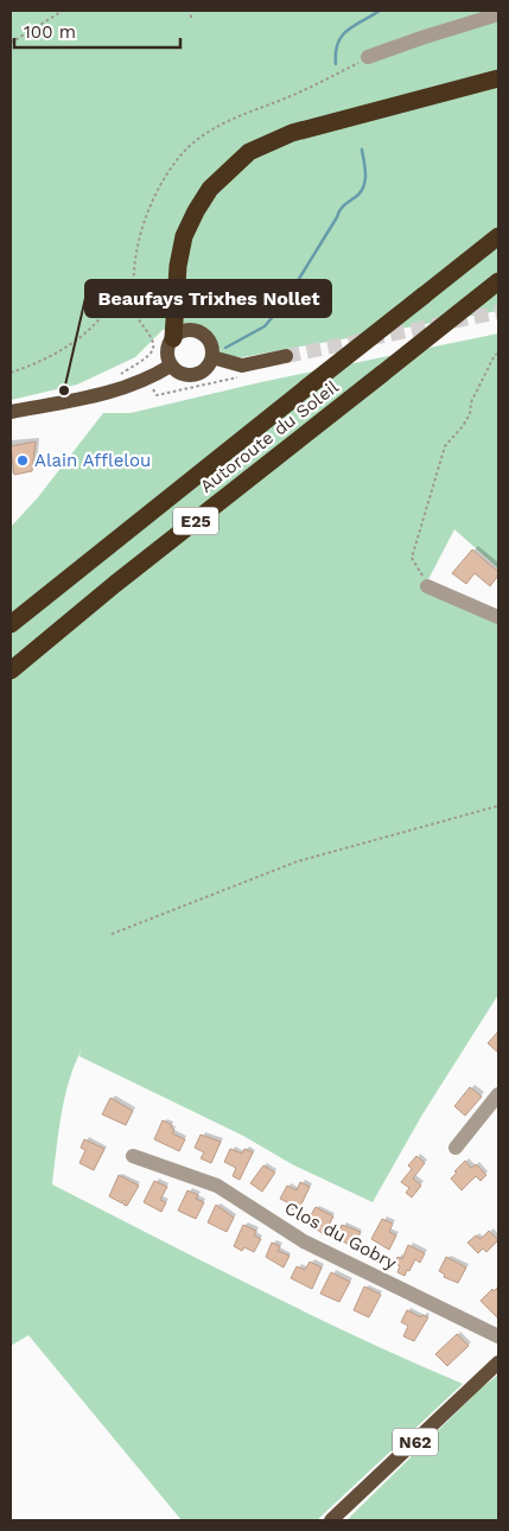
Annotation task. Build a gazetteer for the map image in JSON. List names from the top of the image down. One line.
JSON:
{"streets":{"highway":["Autoroute du Soleil","E25"],"main road":["N62"],"street":["Clos du Gobry"]},"places":["Beaufays Trixhes Nollet","Alain Afflelou"],"scale_bar":"100 m"}
